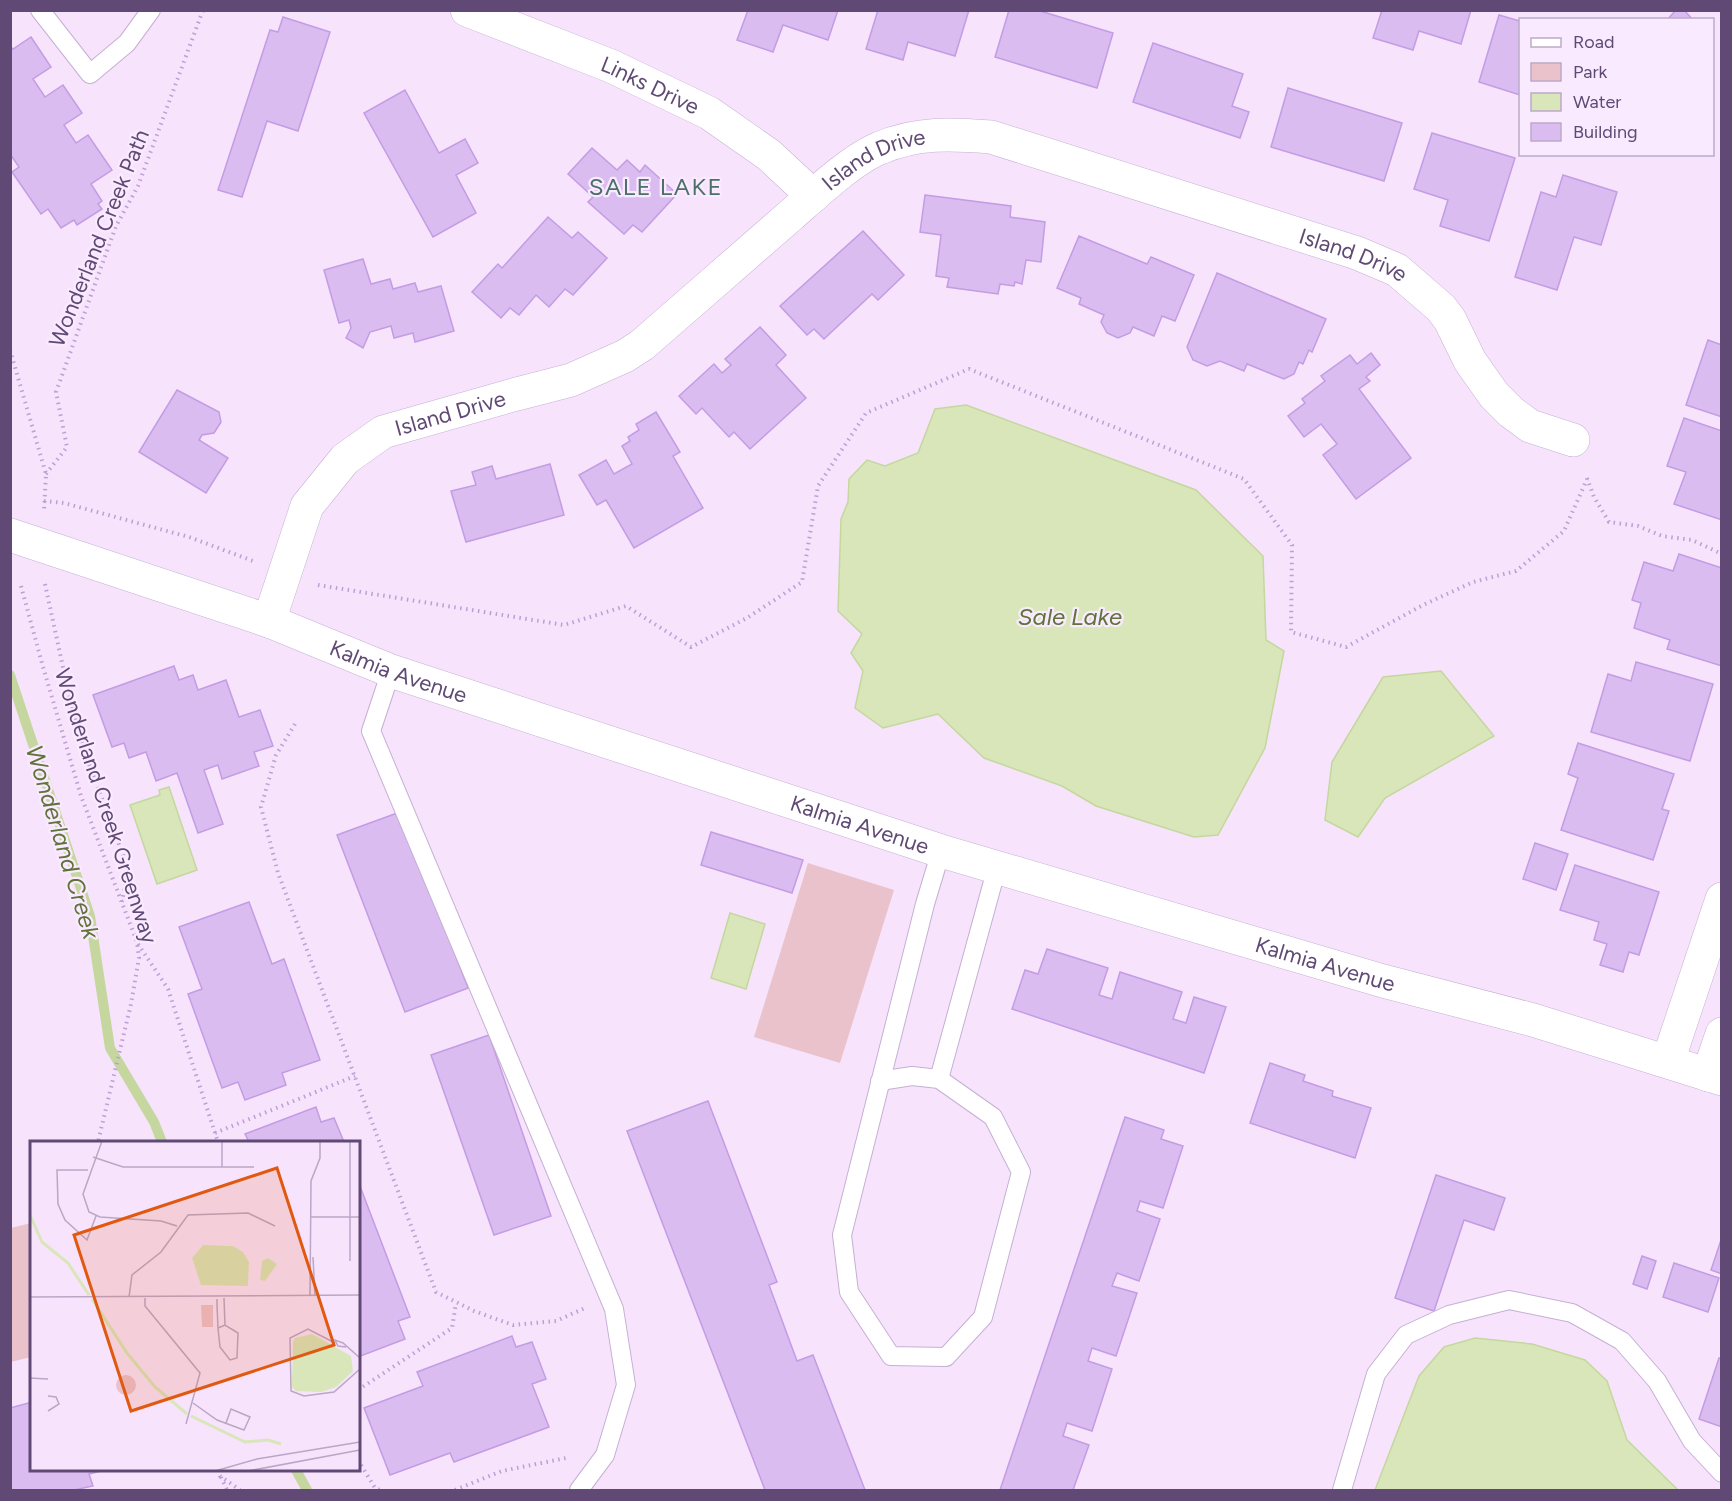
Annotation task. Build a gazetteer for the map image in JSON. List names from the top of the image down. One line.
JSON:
{"streets":{"street":["Links Drive","Island Drive","Kalmia Avenue"],"path":["Wonderland Creek Path","Wonderland Creek Greenway"]},"crossings":[["Links Drive","Island Drive"],["Island Drive","Kalmia Avenue"]],"districts":["SALE LAKE"],"water":["Sale Lake","Wonderland Creek"],"legend":["Road","Park","Water","Building"]}
